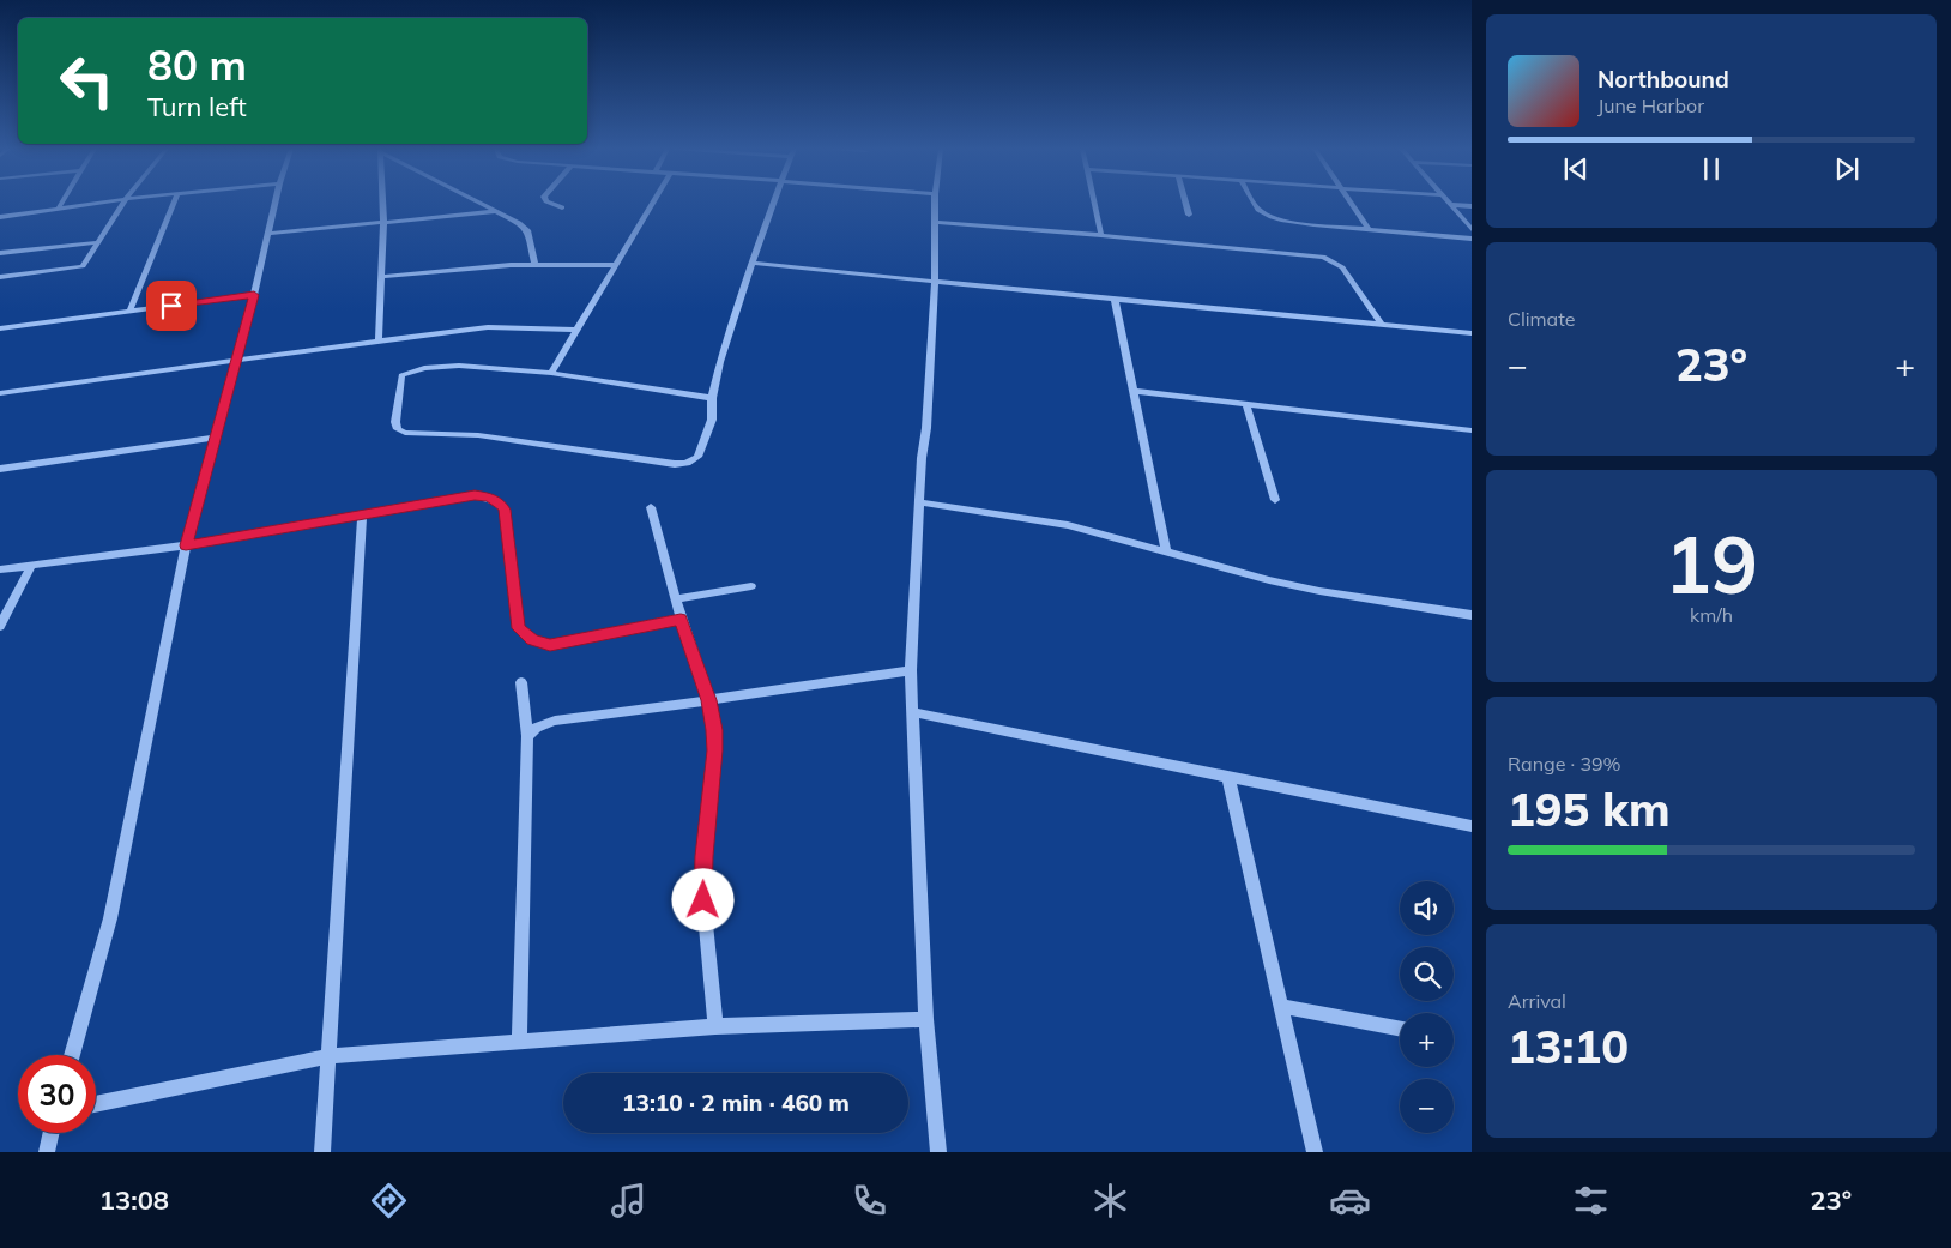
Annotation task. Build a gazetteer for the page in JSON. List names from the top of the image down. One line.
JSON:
{"page":{"turn":["80 m","Turn left"],"song":["Northbound","June Harbor"],"tile":["Climate",["19","km/h"],["Range · 39%","195 km"],["Arrival","13:10"]],"heat":["−","23°","+"],"map_buttons":["+","−"],"limit":"30","trip":"13:10 · 2 min · 460 m","tabs":["13:08","23°"]}}
